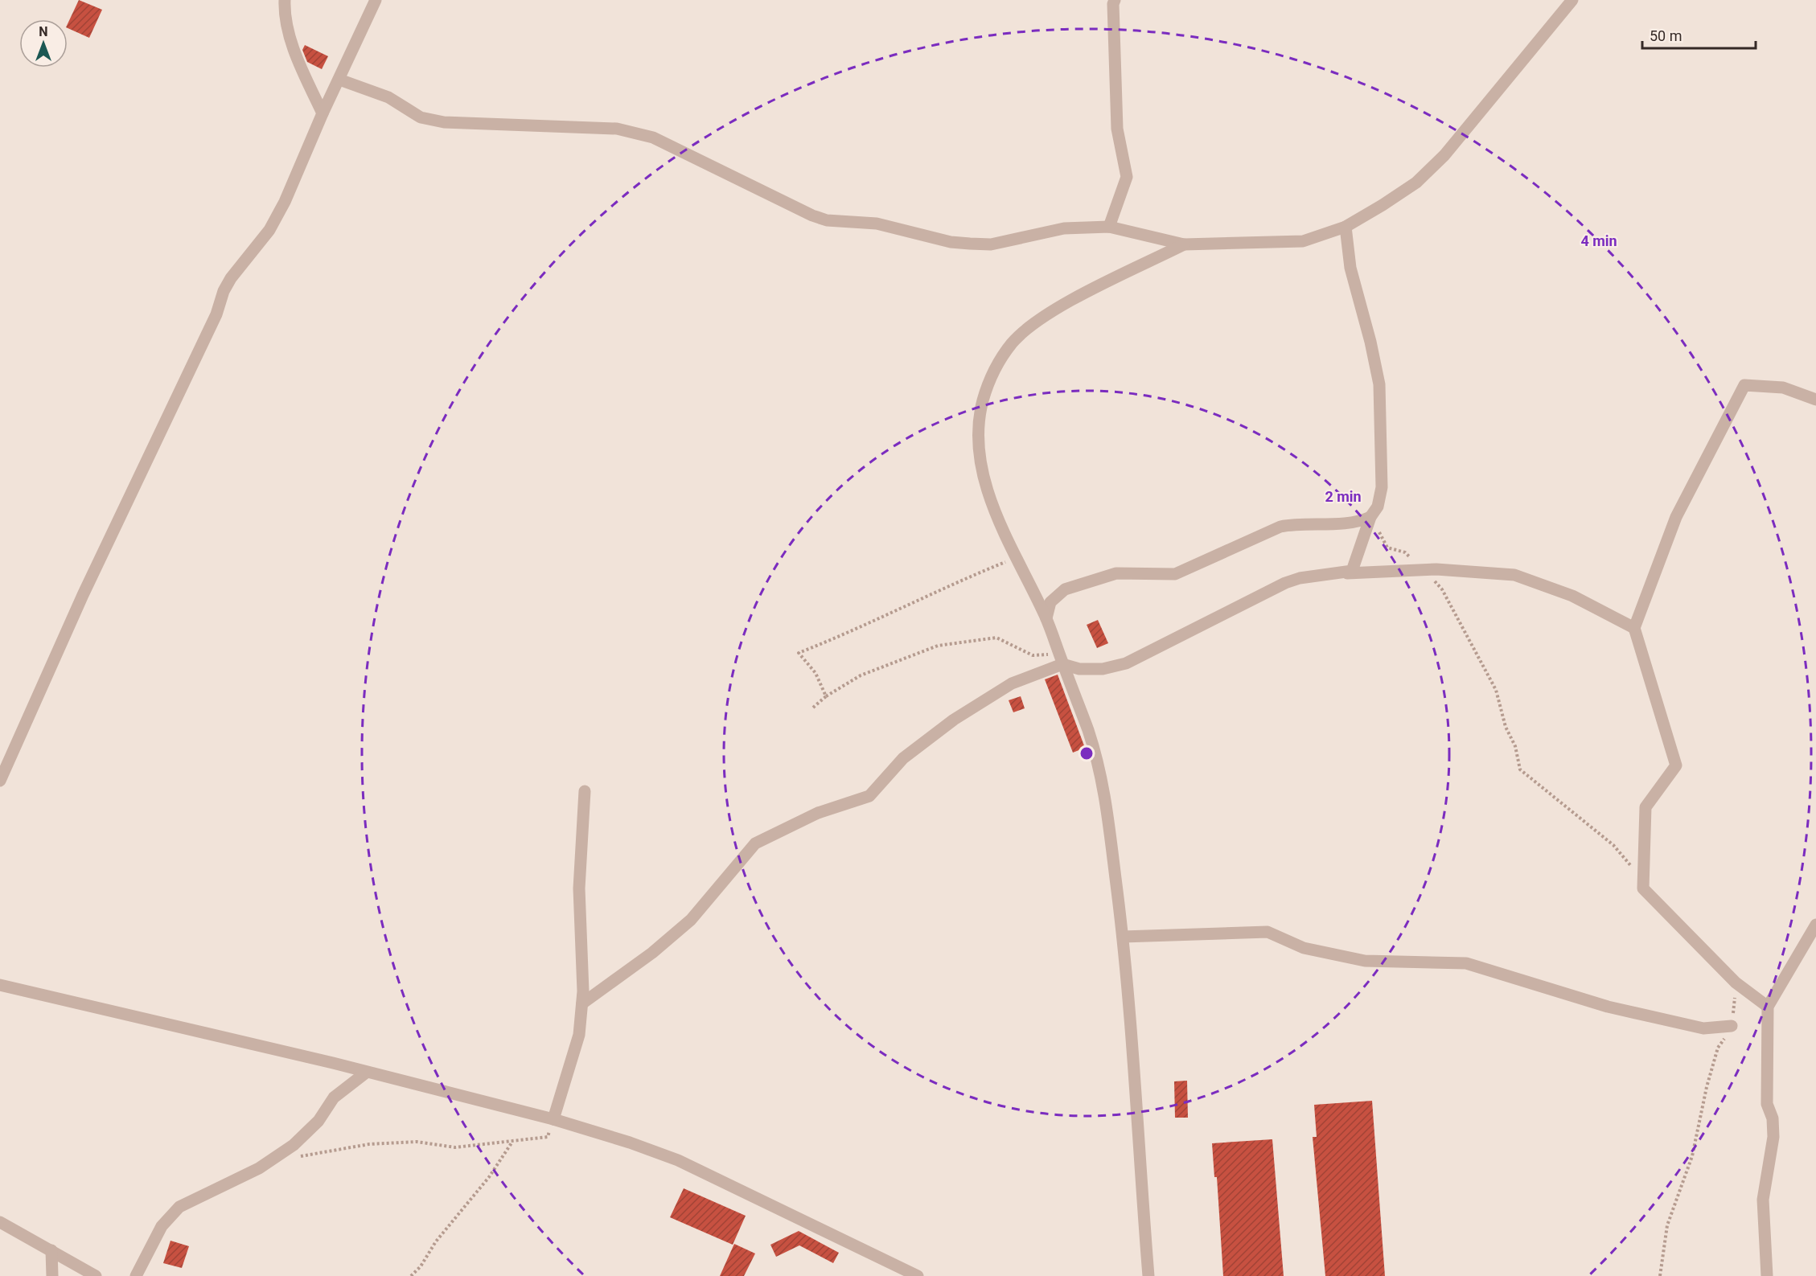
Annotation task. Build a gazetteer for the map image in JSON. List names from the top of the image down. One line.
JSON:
{"scale_bar":"50 m","north":"top","rings":["4 min","2 min"]}
